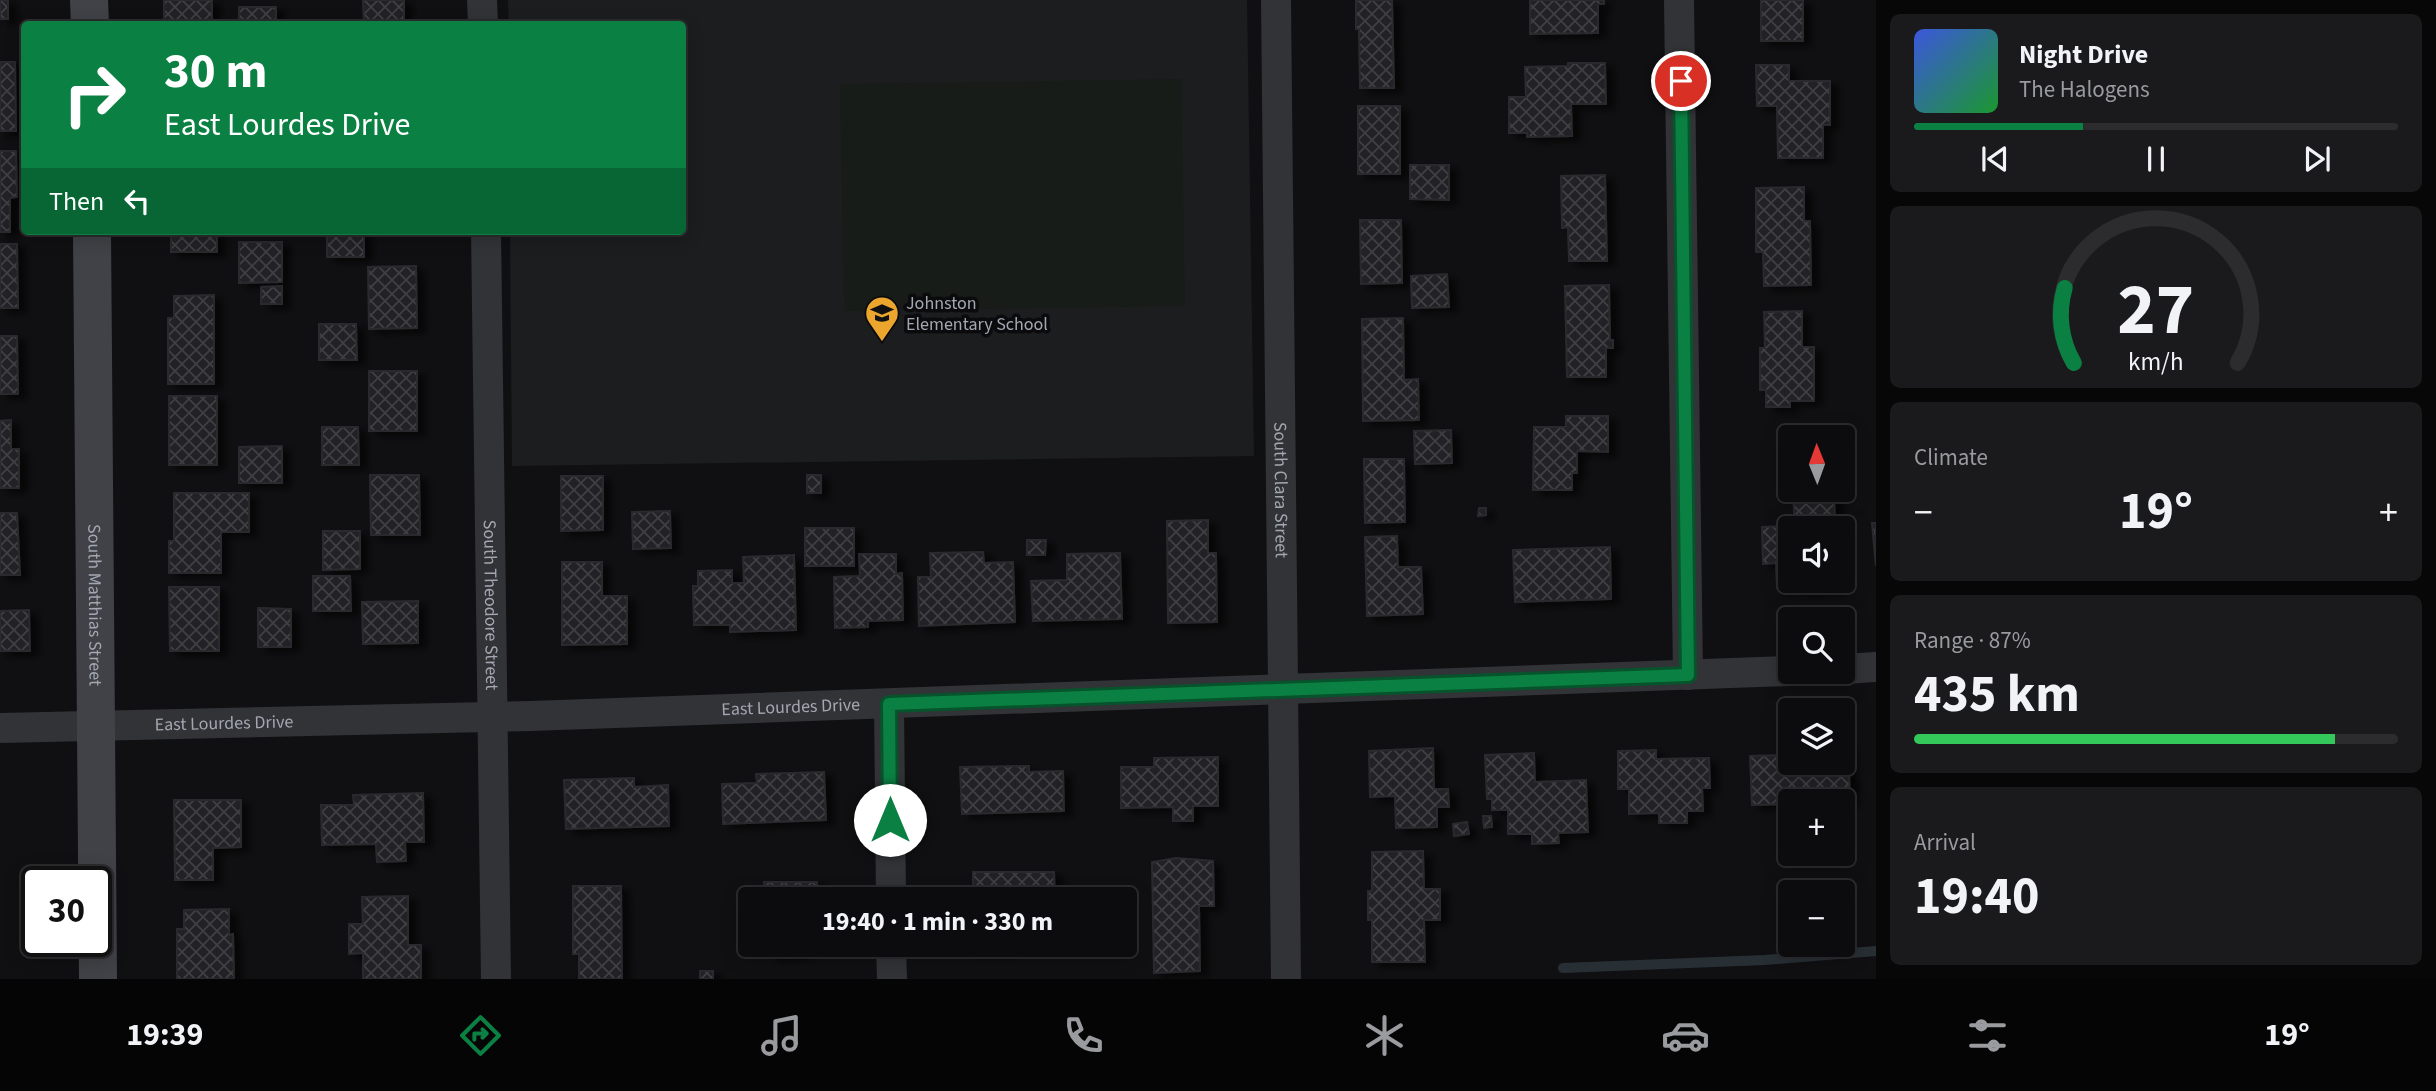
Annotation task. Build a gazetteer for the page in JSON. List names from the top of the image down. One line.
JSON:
{"streets":{"street":["South Clara Street","South Matthias Street","South Theodore Street","East Lourdes Drive"]},"crossings":[["South Clara Street","East Lourdes Drive"],["South Matthias Street","East Lourdes Drive"],["South Theodore Street","East Lourdes Drive"]],"places":{"school or university":["Johnston Elementary School"]},"north":"top","page":{"turn":["30 m","East Lourdes Drive"],"song":["Night Drive","The Halogens"],"then":"Then","tile":["Climate",["Range · 87%","435 km"],["Arrival","19:40"]],"map_buttons":["+","−"],"heat":["−","19°","+"],"limit":"30","trip":"19:40 · 1 min · 330 m","tabs":["19:39","19°"],"gauge":["27","km/h"]}}
